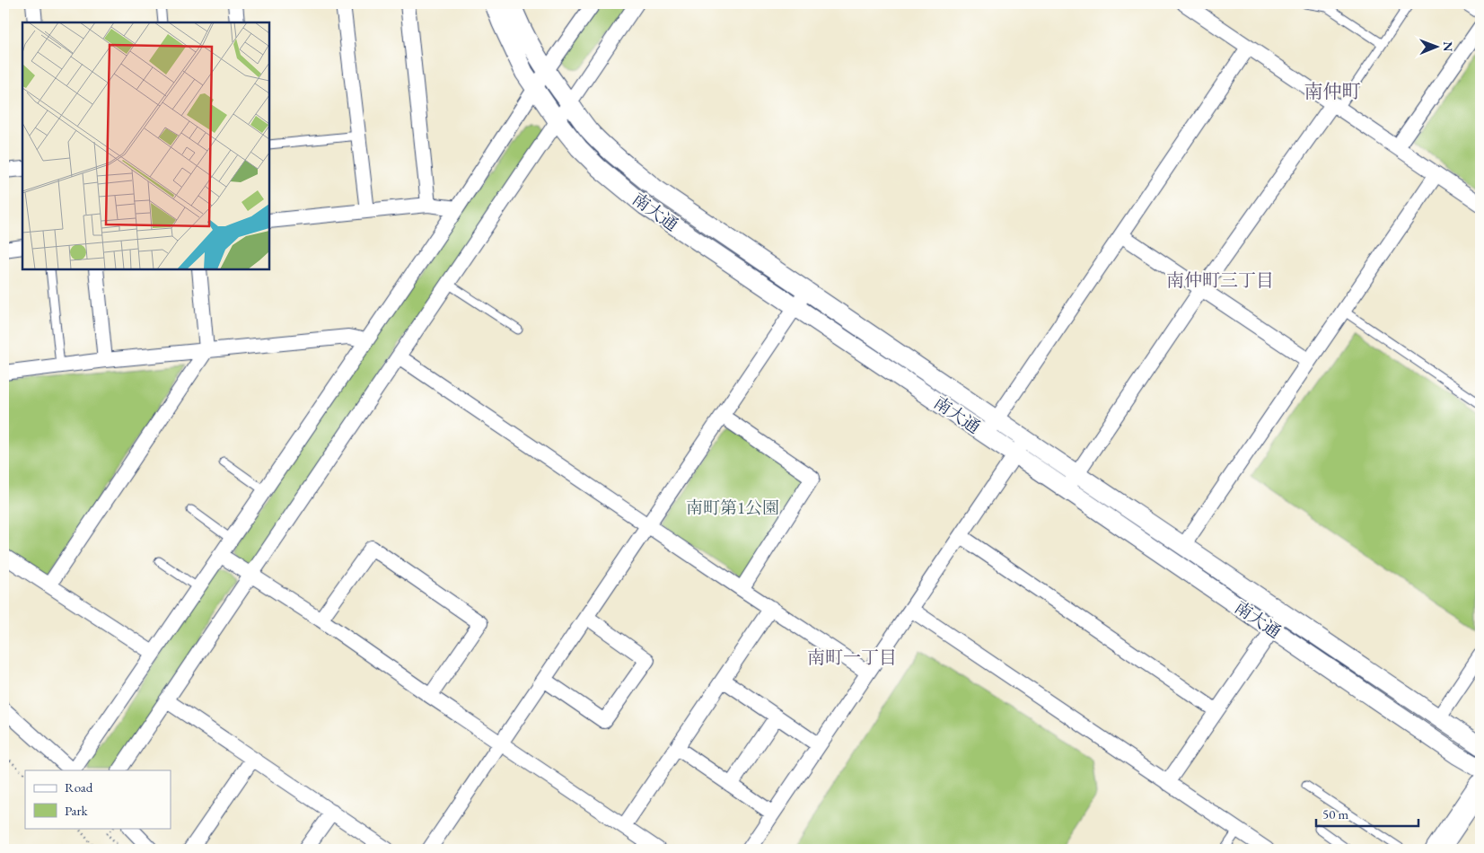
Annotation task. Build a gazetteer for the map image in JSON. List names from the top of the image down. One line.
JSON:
{"streets":{"street":["南大通"]},"districts":["南仲町","南仲町三丁目","南町一丁目"],"parks":["南町第1公園"],"legend":["Road","Park"],"scale_bar":"50 m","north":"right"}
